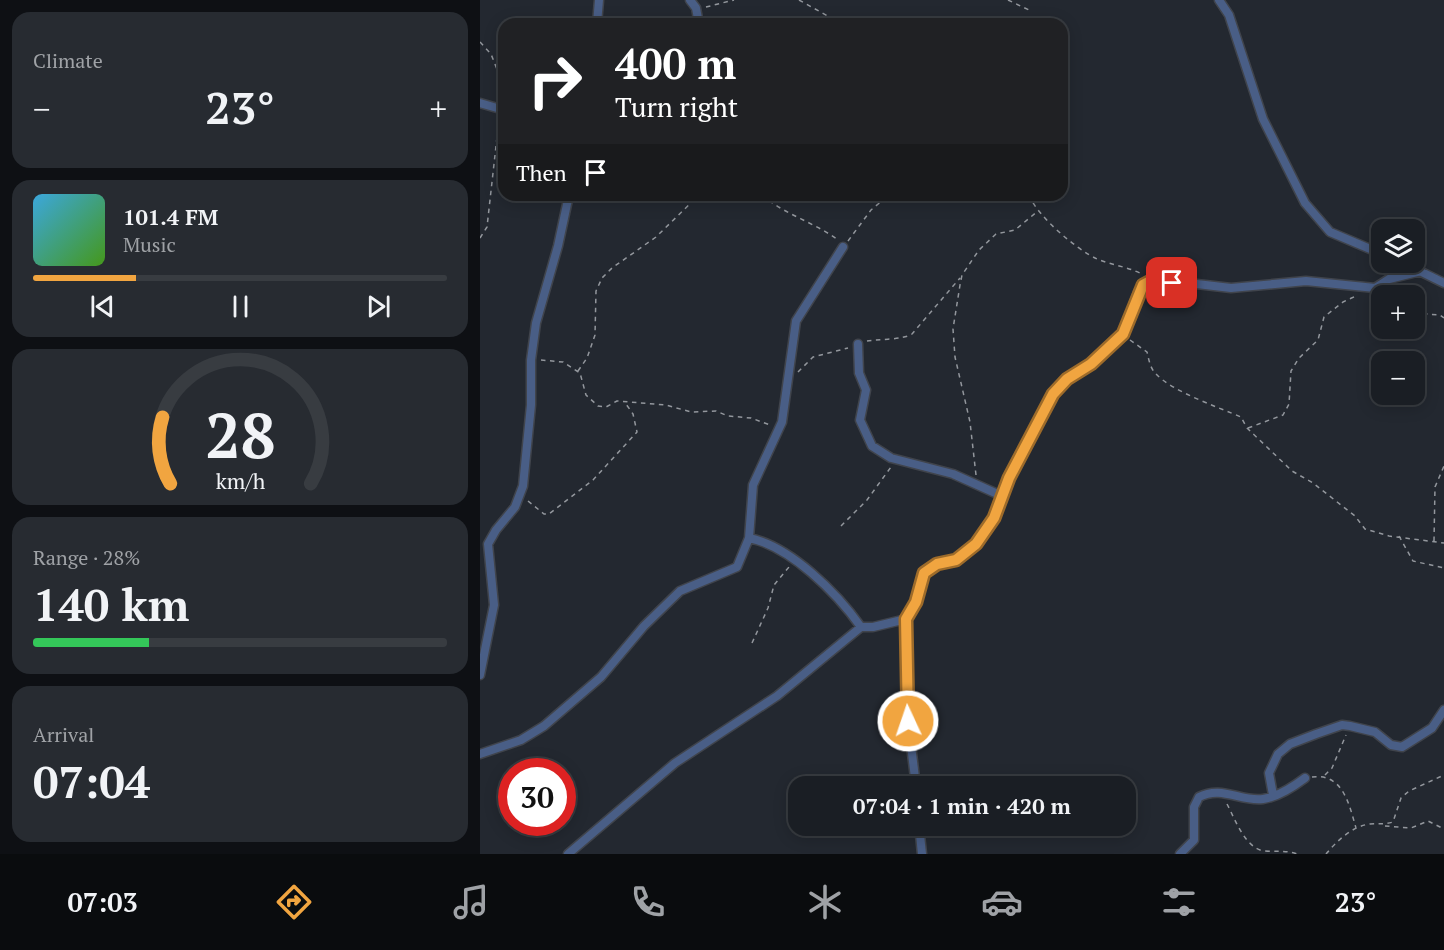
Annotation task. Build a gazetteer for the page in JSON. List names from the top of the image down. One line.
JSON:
{"page":{"tile":["Climate",["Range · 28%","140 km"],["Arrival","07:04"]],"turn":["400 m","Turn right"],"heat":["−","23°","+"],"then":"Then","song":["101.4 FM","Music"],"map_buttons":["+","−"],"limit":"30","trip":"07:04 · 1 min · 420 m","tabs":["07:03","23°"],"gauge":["28","km/h"]}}
